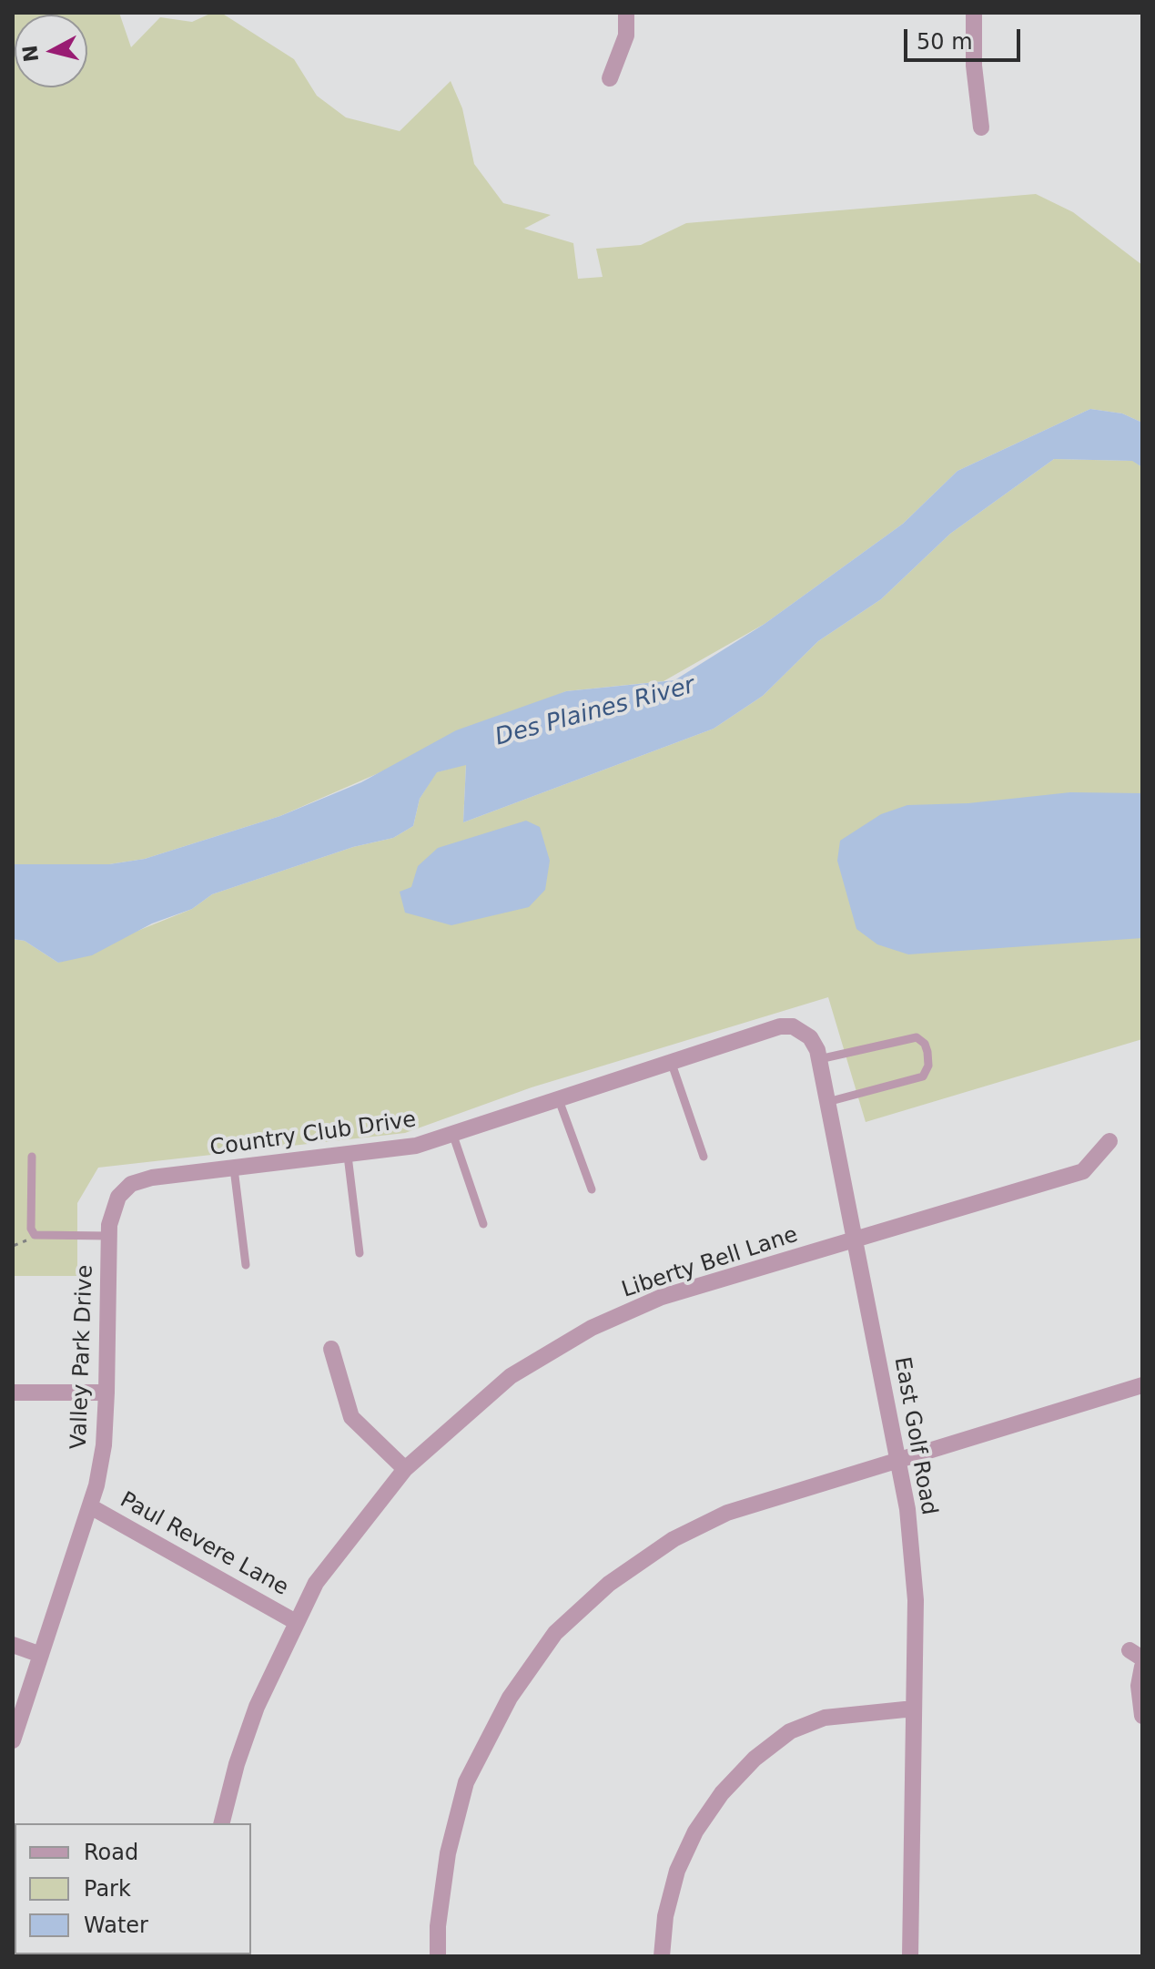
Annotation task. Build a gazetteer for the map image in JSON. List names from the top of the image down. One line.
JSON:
{"streets":{"street":["Country Club Drive","Liberty Bell Lane","Valley Park Drive","East Golf Road","Paul Revere Lane"]},"crossings":[["Country Club Drive","Valley Park Drive"],["Country Club Drive","East Golf Road"],["Liberty Bell Lane","East Golf Road"],["Liberty Bell Lane","Paul Revere Lane"],["Valley Park Drive","Paul Revere Lane"]],"water":["Des Plaines River"],"legend":["Road","Park","Water"],"scale_bar":"50 m","north":"left"}
